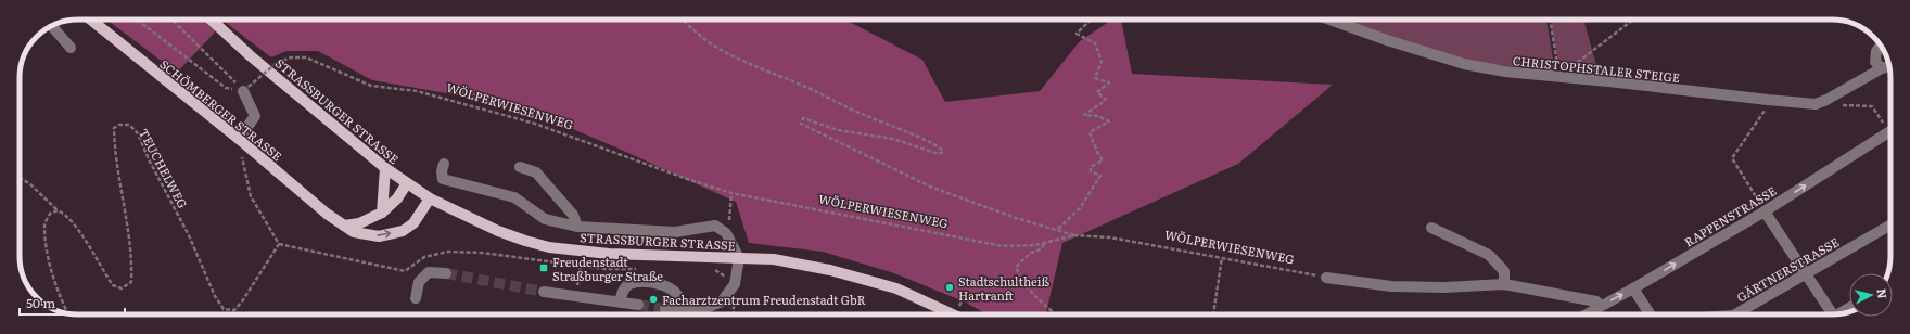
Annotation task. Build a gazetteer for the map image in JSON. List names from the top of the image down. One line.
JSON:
{"streets":{"main road":["SCHÖMBERGER STRASSE","STRASSBURGER STRASSE"],"street":["CHRISTOPHSTALER STEIGE","RAPPENSTRASSE","GÄRTNERSTRASSE"],"path":["WÖLPERWIESENWEG","TEUCHELWEG"]},"crossings":[["SCHÖMBERGER STRASSE","STRASSBURGER STRASSE"]],"one_way":["RAPPENSTRASSE"],"places":{"transit":["Freudenstadt Straßburger Straße"],"other":["Stadtschultheiß Hartranft","Facharztzentrum Freudenstadt GbR"]},"scale_bar":"50 m","north":"right"}
